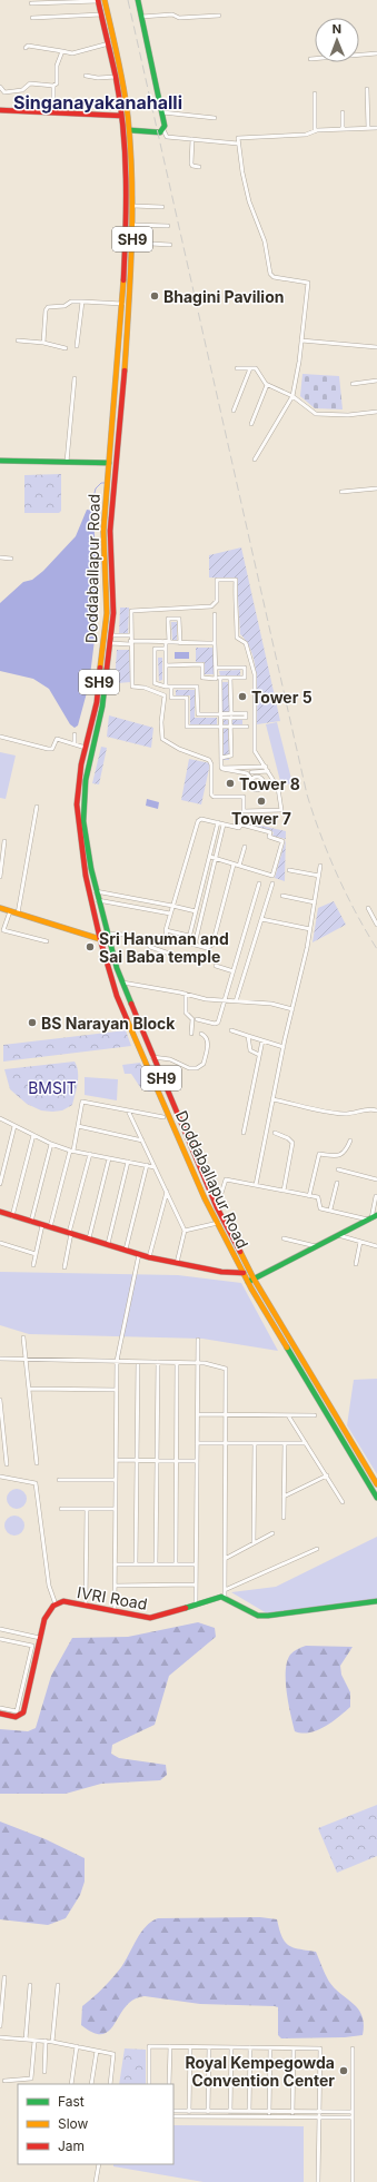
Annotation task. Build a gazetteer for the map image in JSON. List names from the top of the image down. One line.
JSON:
{"streets":{"main road":["SH9","Doddaballapur Road","IVRI Road"]},"districts":["Singanayakanahalli"],"parks":["BMSIT"],"places":["Bhagini Pavilion","Tower 5","Tower 8","Tower 7","Sri Hanuman and Sai Baba temple","BS Narayan Block","Royal Kempegowda Convention Center"],"legend":["Fast","Slow","Jam"],"north":"top"}
